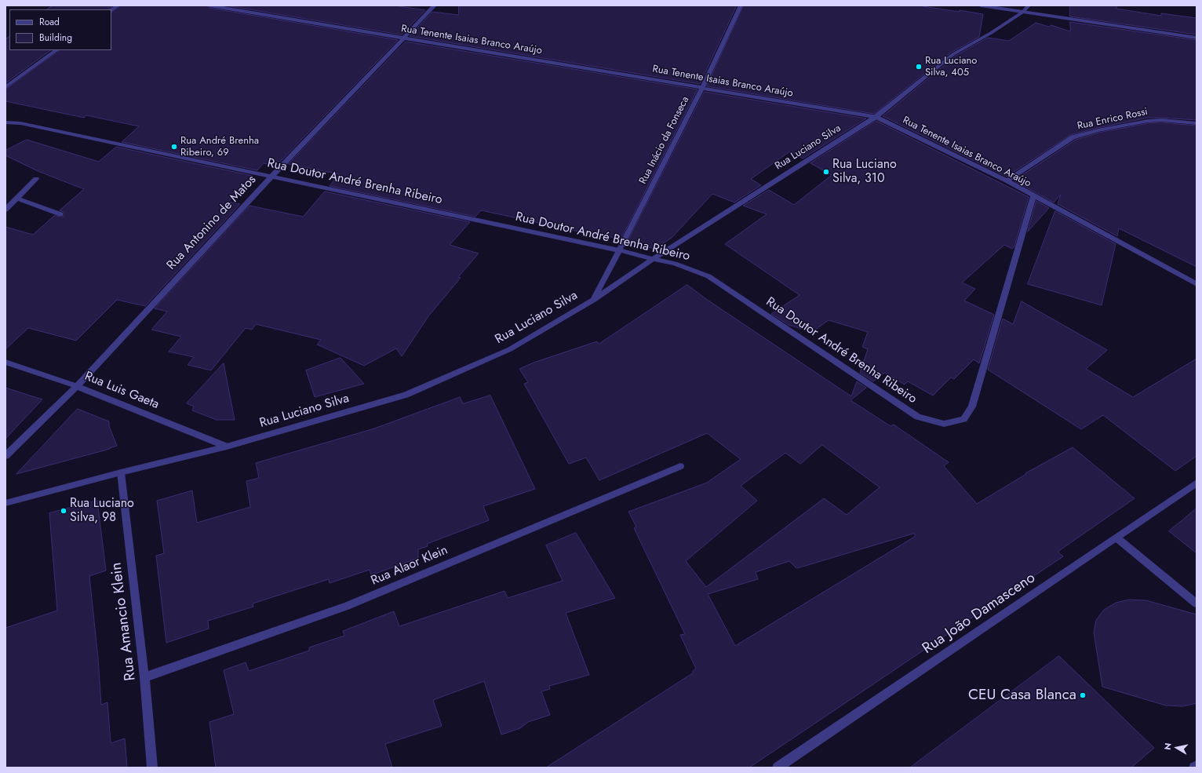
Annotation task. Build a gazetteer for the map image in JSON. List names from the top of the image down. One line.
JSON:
{"streets":{"street":["Rua Tenente Isaias Branco Araújo","Rua Enrico Rossi","Rua Inácio da Fonseca","Rua Luciano Silva","Rua Doutor André Brenha Ribeiro","Rua Antonino de Matos","Rua Luis Gaeta","Rua Alaor Klein","Rua João Damasceno","Rua Amancio Klein"]},"crossings":[["Rua Tenente Isaias Branco Araújo","Rua Enrico Rossi"],["Rua Tenente Isaias Branco Araújo","Rua Inácio da Fonseca"],["Rua Tenente Isaias Branco Araújo","Rua Luciano Silva"],["Rua Tenente Isaias Branco Araújo","Rua Doutor André Brenha Ribeiro"],["Rua Tenente Isaias Branco Araújo","Rua Antonino de Matos"],["Rua Inácio da Fonseca","Rua Luciano Silva"],["Rua Inácio da Fonseca","Rua Doutor André Brenha Ribeiro"],["Rua Luciano Silva","Rua Doutor André Brenha Ribeiro"],["Rua Luciano Silva","Rua Luis Gaeta"],["Rua Luciano Silva","Rua Amancio Klein"],["Rua Doutor André Brenha Ribeiro","Rua Antonino de Matos"],["Rua Antonino de Matos","Rua Luis Gaeta"],["Rua Alaor Klein","Rua Amancio Klein"]],"places":["Rua Luciano Silva, 405","Rua André Brenha Ribeiro, 69","Rua Luciano Silva, 310","Rua Luciano Silva, 98","CEU Casa Blanca"],"legend":["Road","Building"],"north":"left"}
